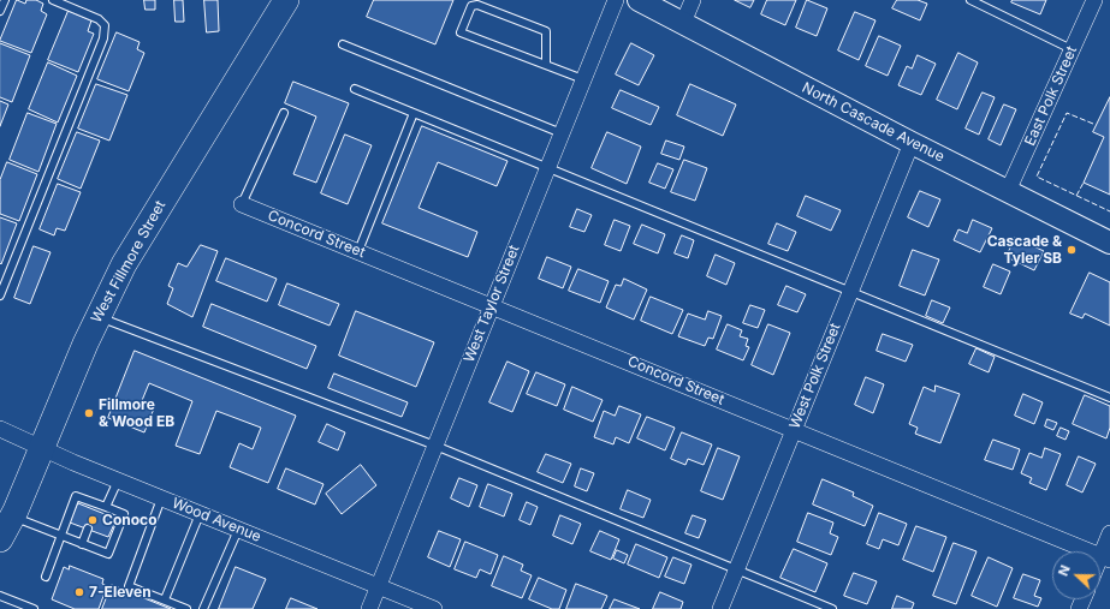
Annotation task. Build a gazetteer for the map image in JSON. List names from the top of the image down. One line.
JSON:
{"streets":{"main road":["North Cascade Avenue","West Fillmore Street"],"street":["East Polk Street","Concord Street","West Taylor Street","West Polk Street","Wood Avenue"]},"crossings":[["East Polk Street","North Cascade Avenue"],["North Cascade Avenue","West Polk Street"],["Concord Street","West Taylor Street"],["Concord Street","West Polk Street"],["West Fillmore Street","Wood Avenue"],["West Taylor Street","Wood Avenue"]],"places":["Cascade & Tyler SB","Fillmore & Wood EB","Conoco","7-Eleven"],"north":"left"}
